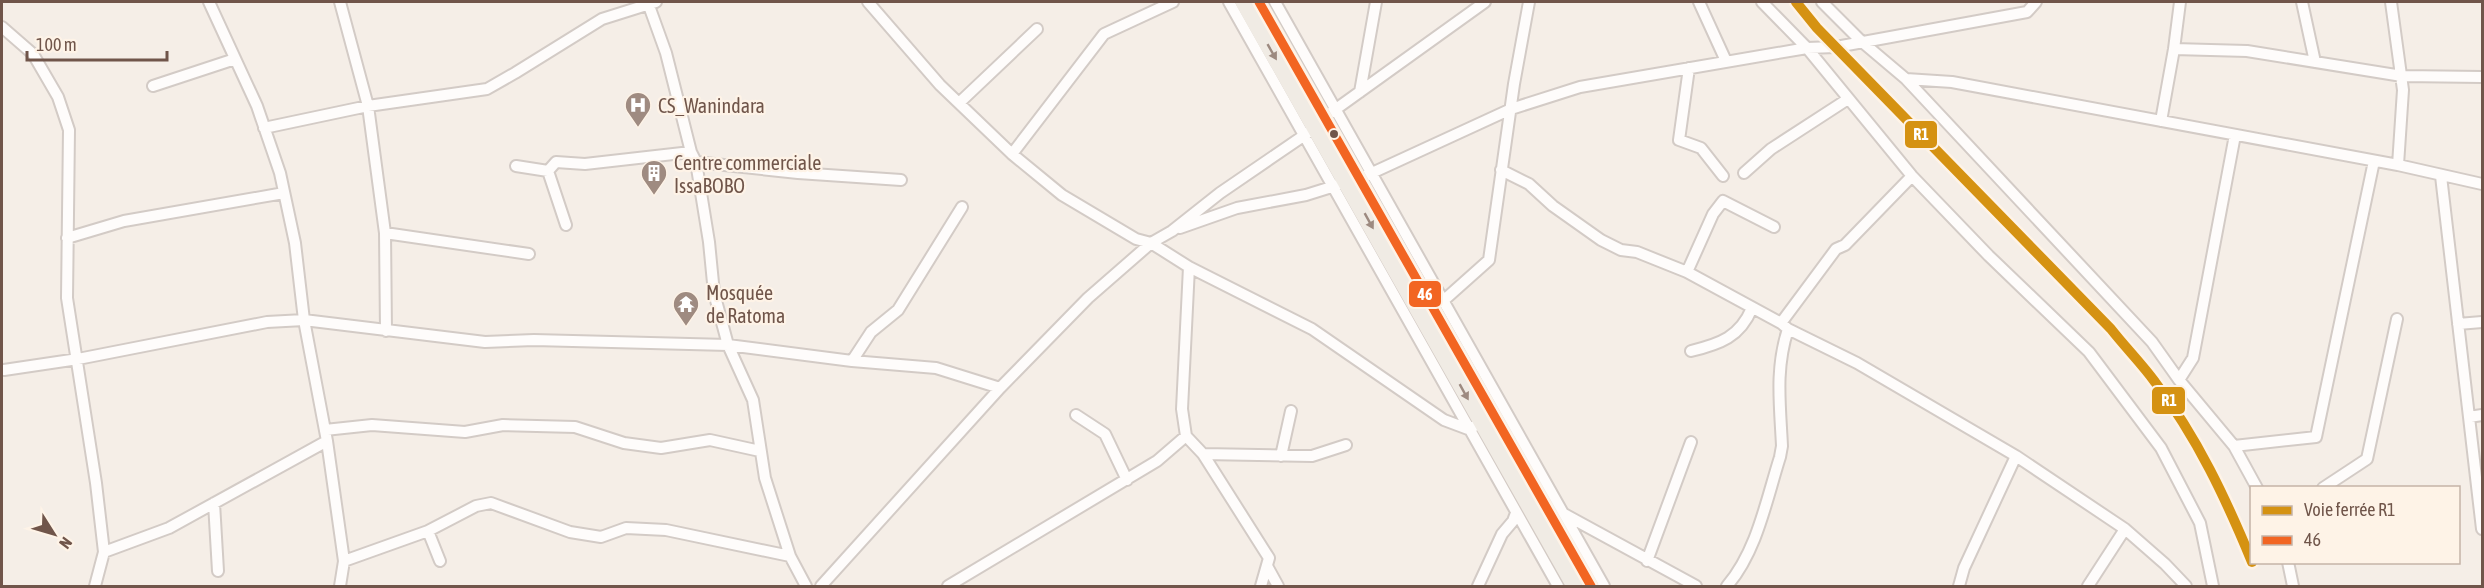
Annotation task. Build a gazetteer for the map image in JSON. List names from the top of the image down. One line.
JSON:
{"places":{"hospital":["CS_Wanindara"],"building":["Centre commerciale IssaBOBO"],"temple":["Mosquée de Ratoma"]},"lines":["rail line R1","transit line 46"],"legend":["Voie ferrée R1","46"],"scale_bar":"100 m","north":"bottom right"}
